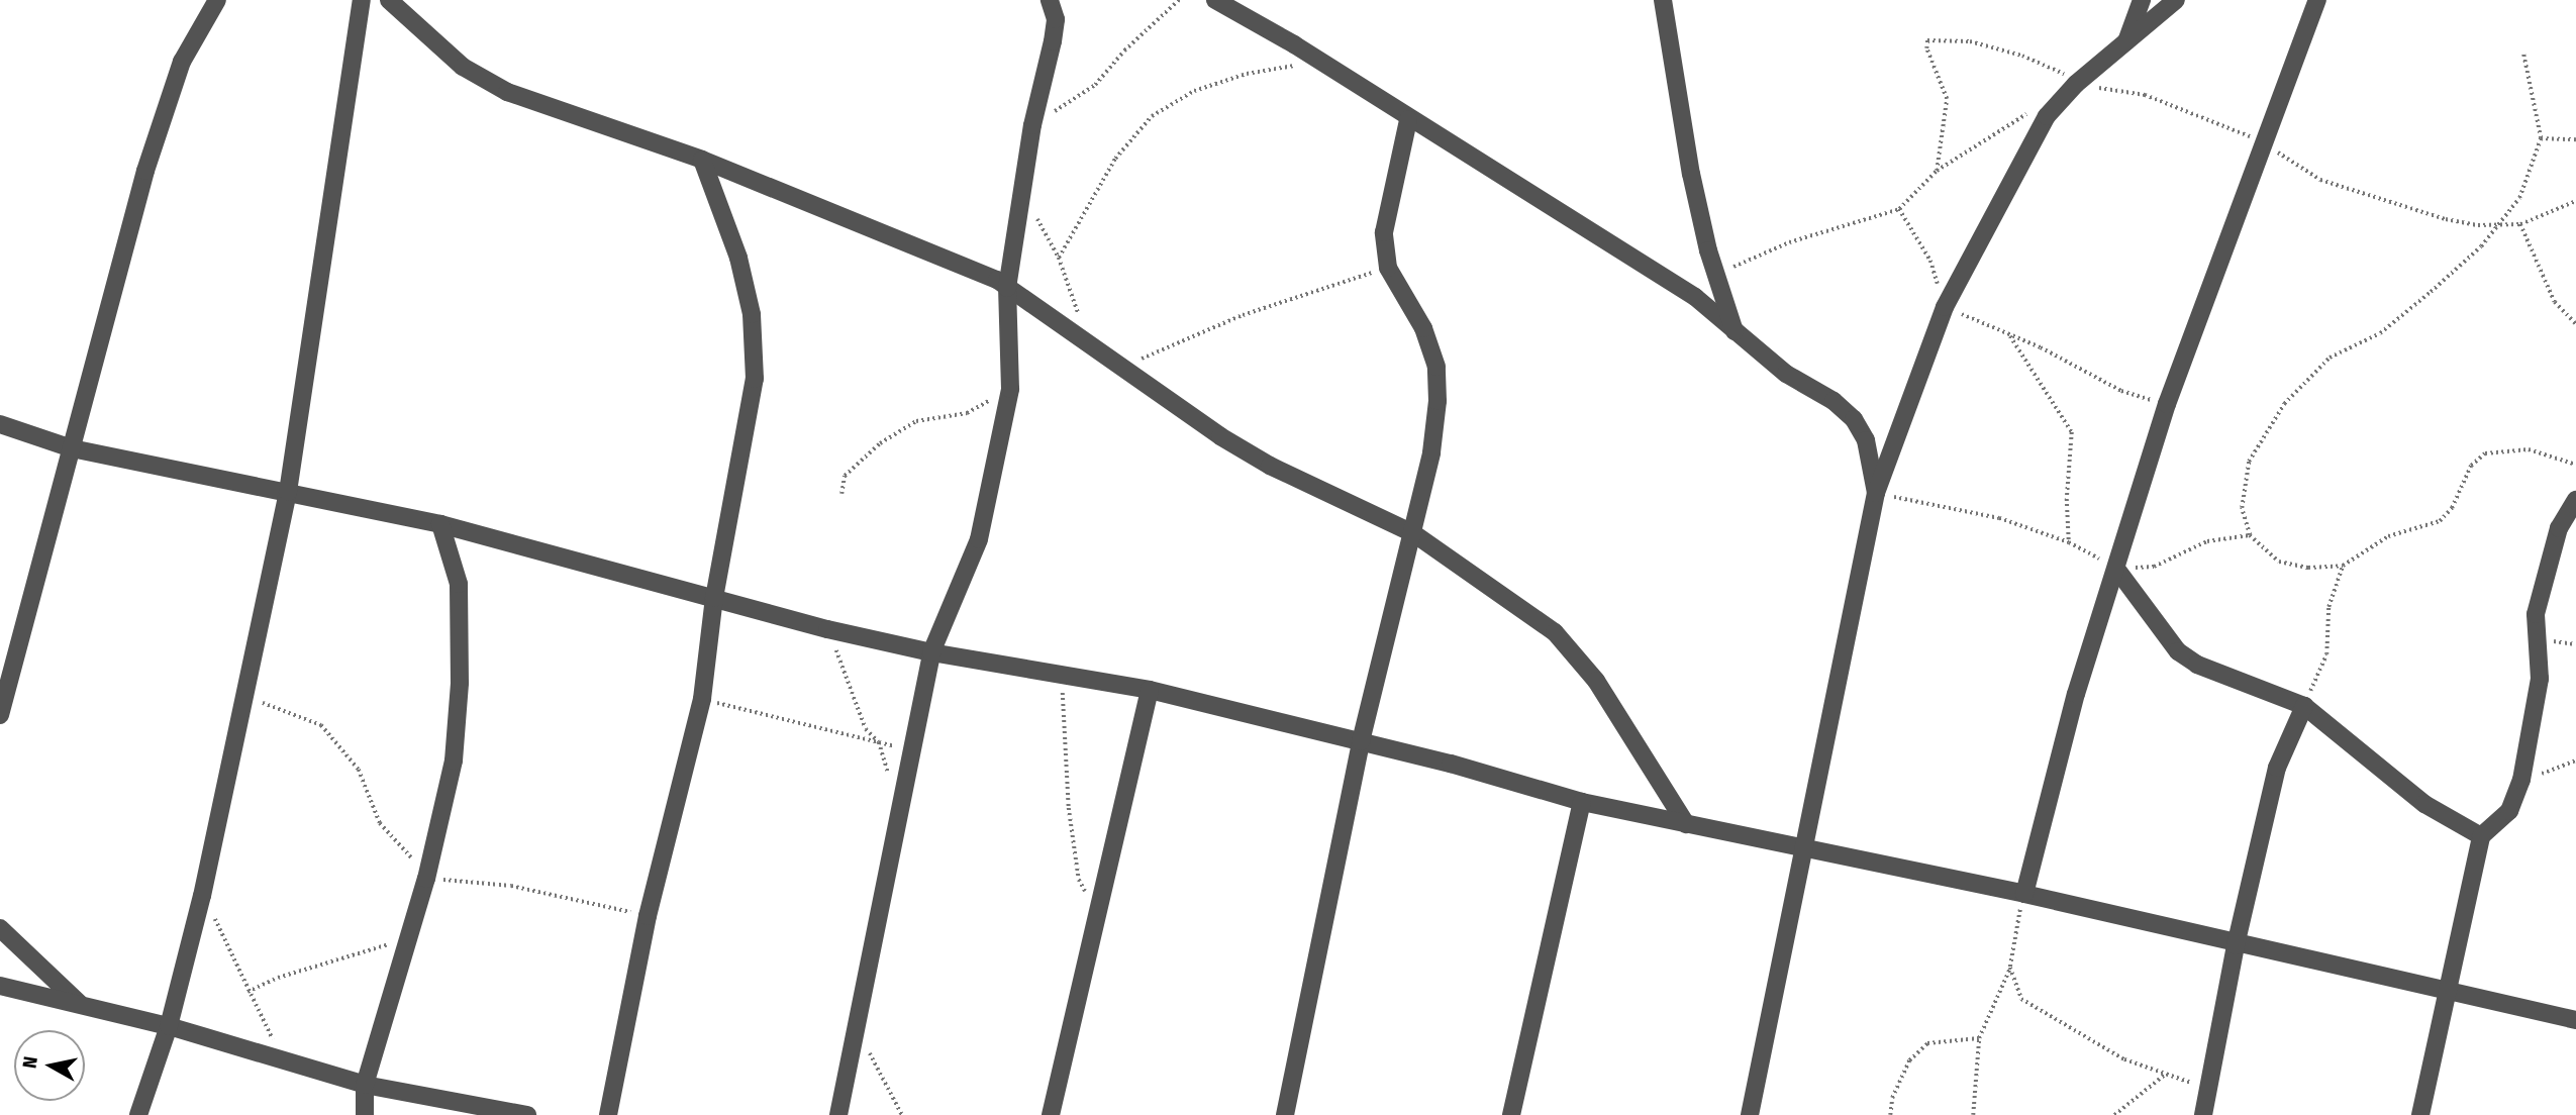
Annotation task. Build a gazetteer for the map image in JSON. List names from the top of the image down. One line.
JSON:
{"north":"left"}
